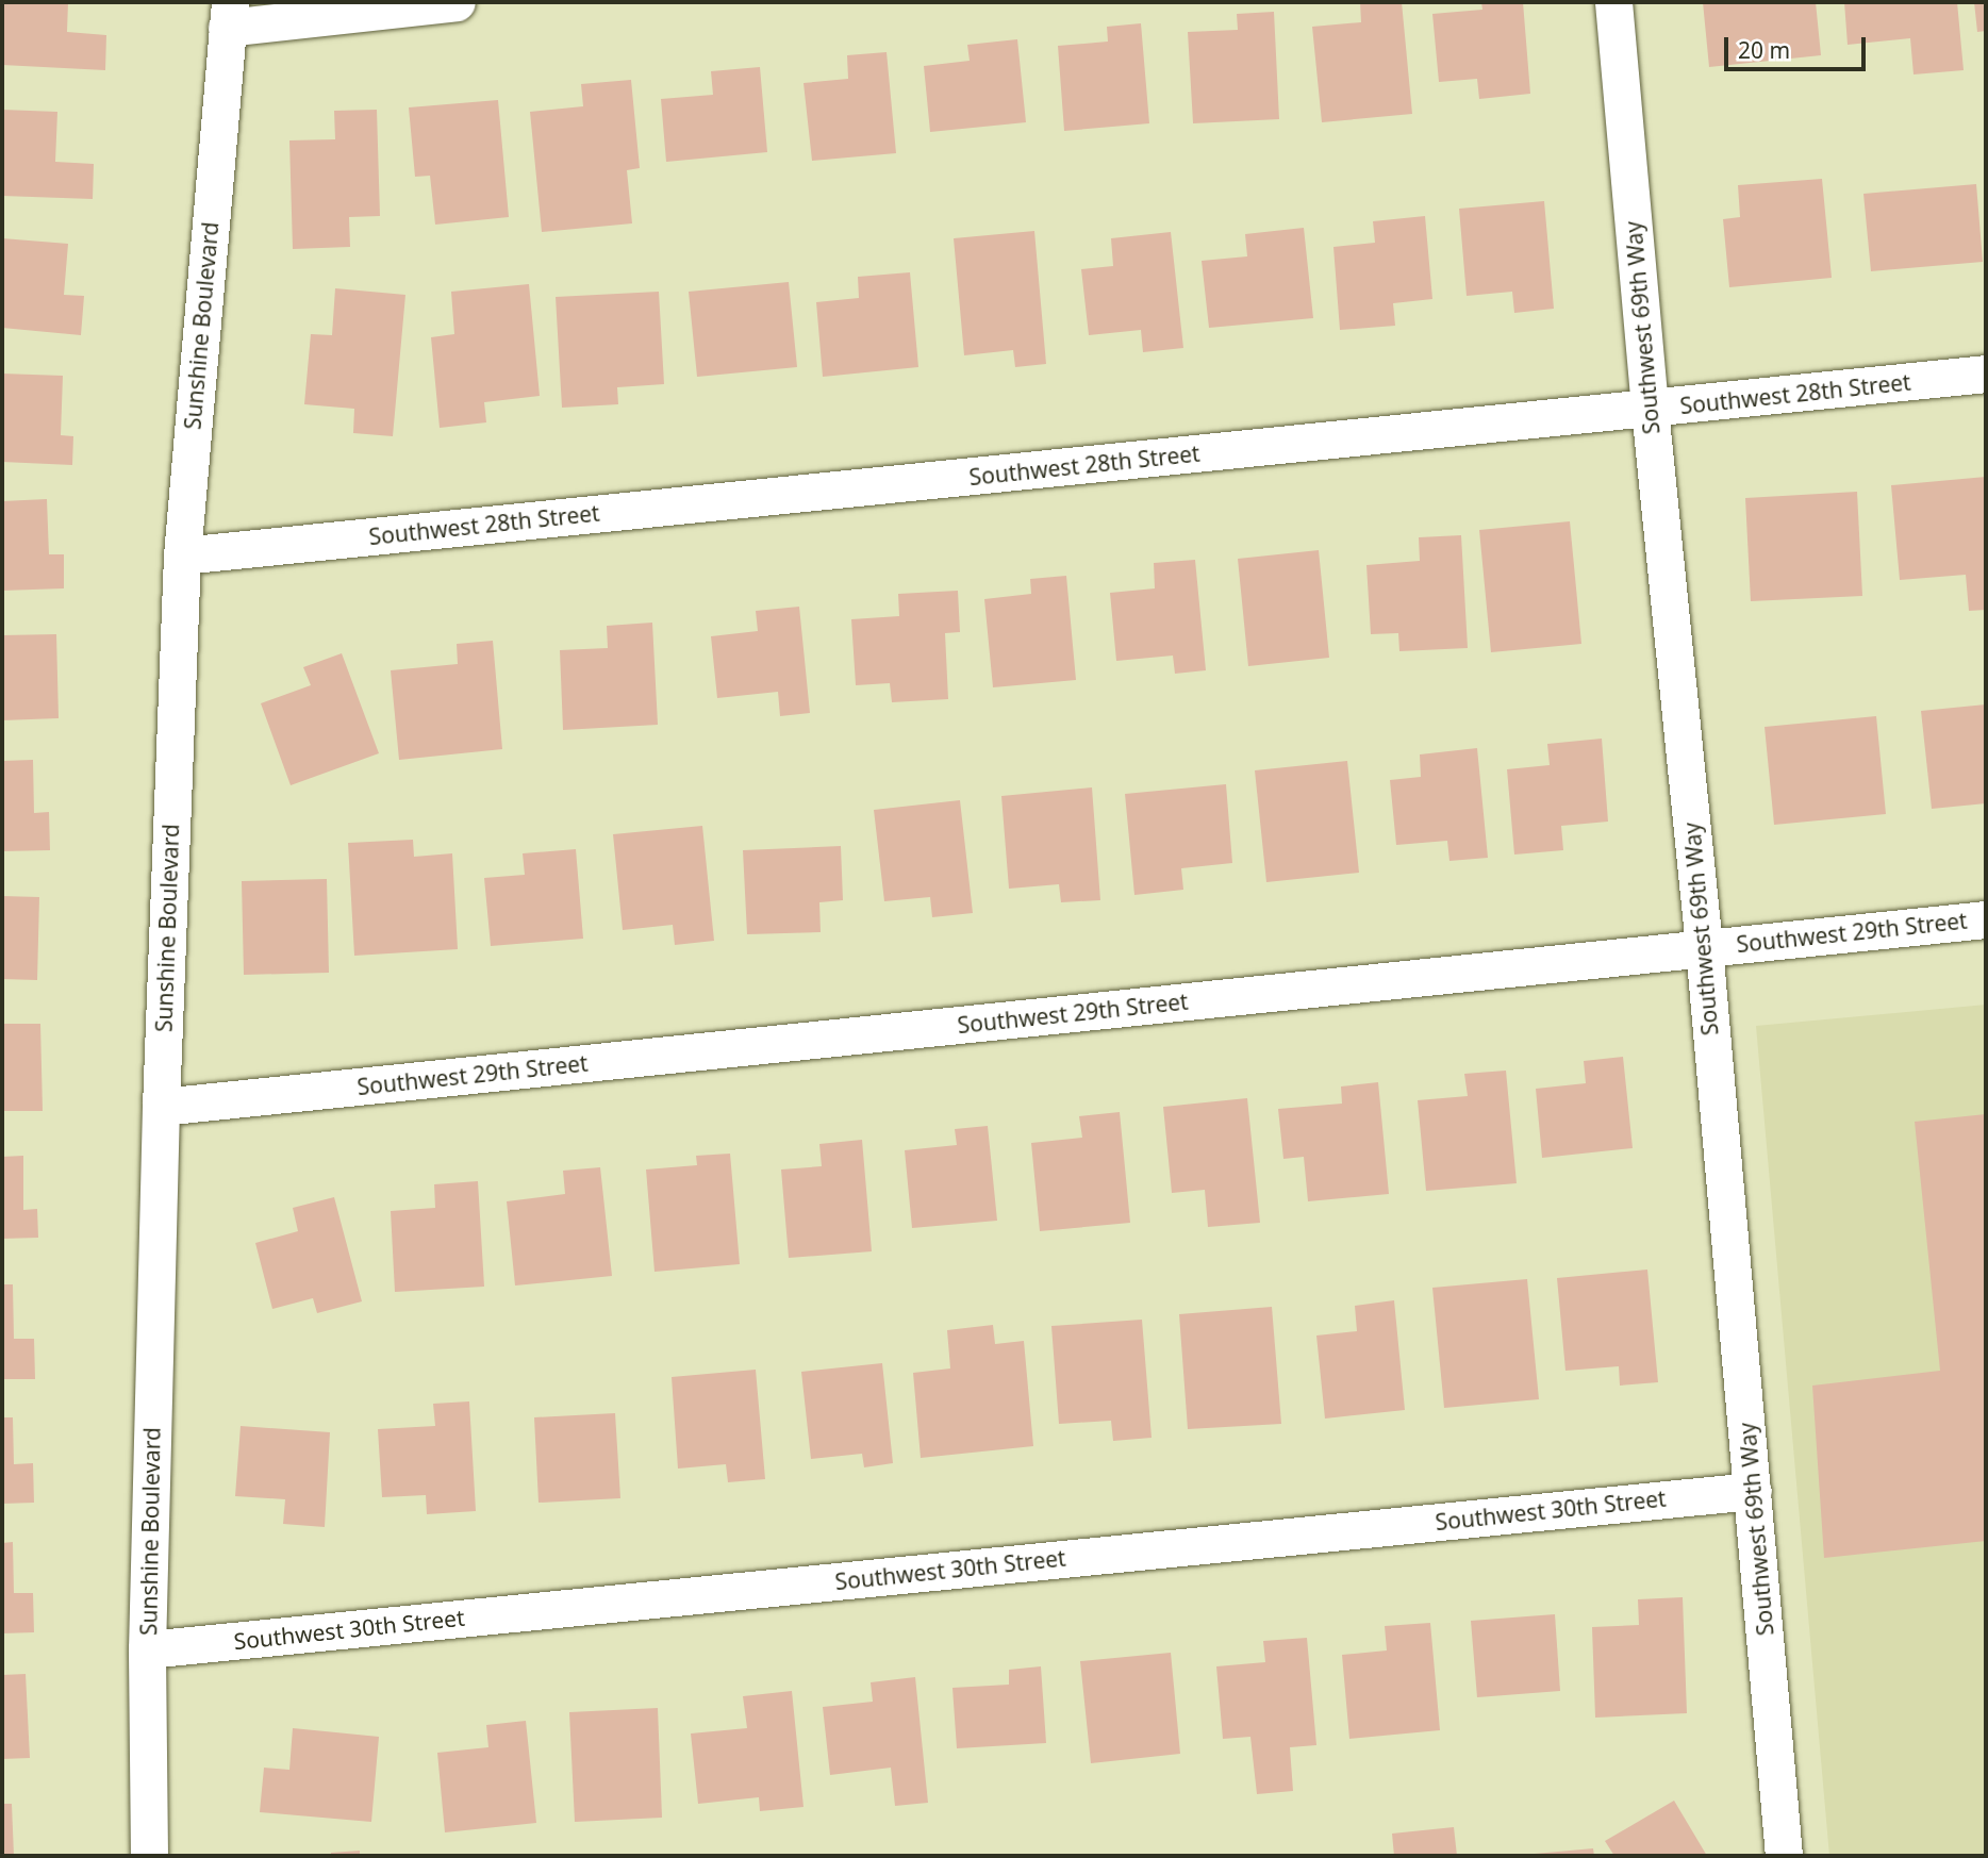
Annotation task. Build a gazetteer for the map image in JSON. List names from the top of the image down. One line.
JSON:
{"streets":{"street":["Sunshine Boulevard","Southwest 69th Way","Southwest 28th Street","Southwest 29th Street","Southwest 30th Street"]},"crossings":[["Sunshine Boulevard","Southwest 28th Street"],["Sunshine Boulevard","Southwest 29th Street"],["Sunshine Boulevard","Southwest 30th Street"],["Southwest 69th Way","Southwest 28th Street"],["Southwest 69th Way","Southwest 29th Street"],["Southwest 69th Way","Southwest 30th Street"]],"scale_bar":"20 m"}
